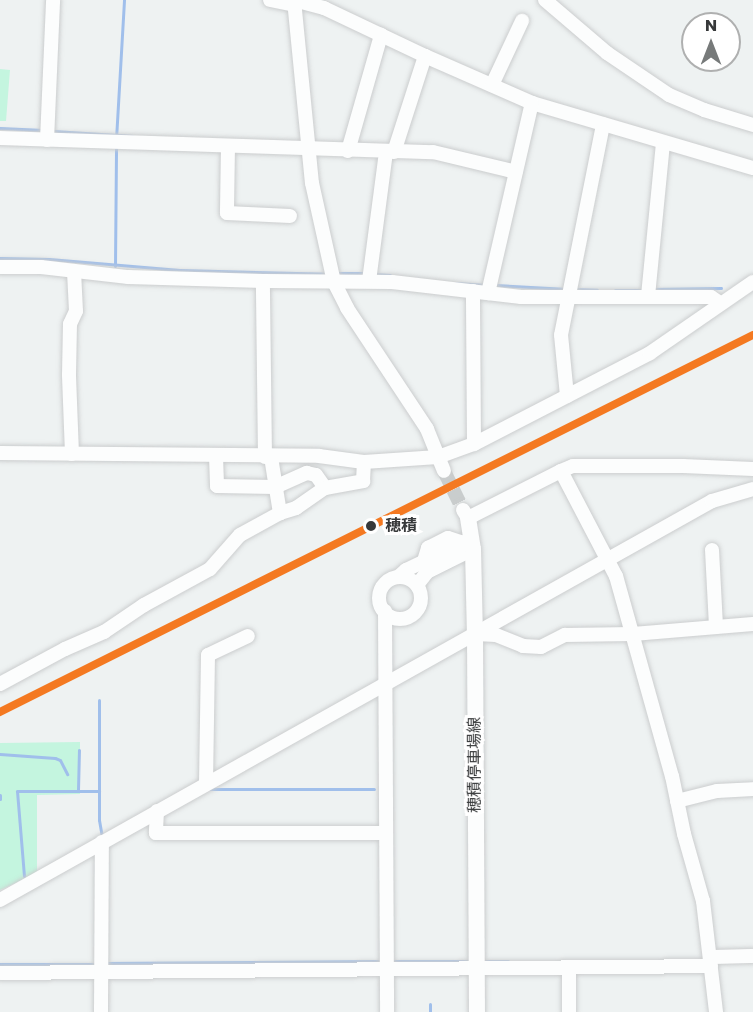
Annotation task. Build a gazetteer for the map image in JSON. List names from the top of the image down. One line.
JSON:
{"streets":{"main road":["穂積停車場線"]},"places":["穂積"],"north":"top"}
